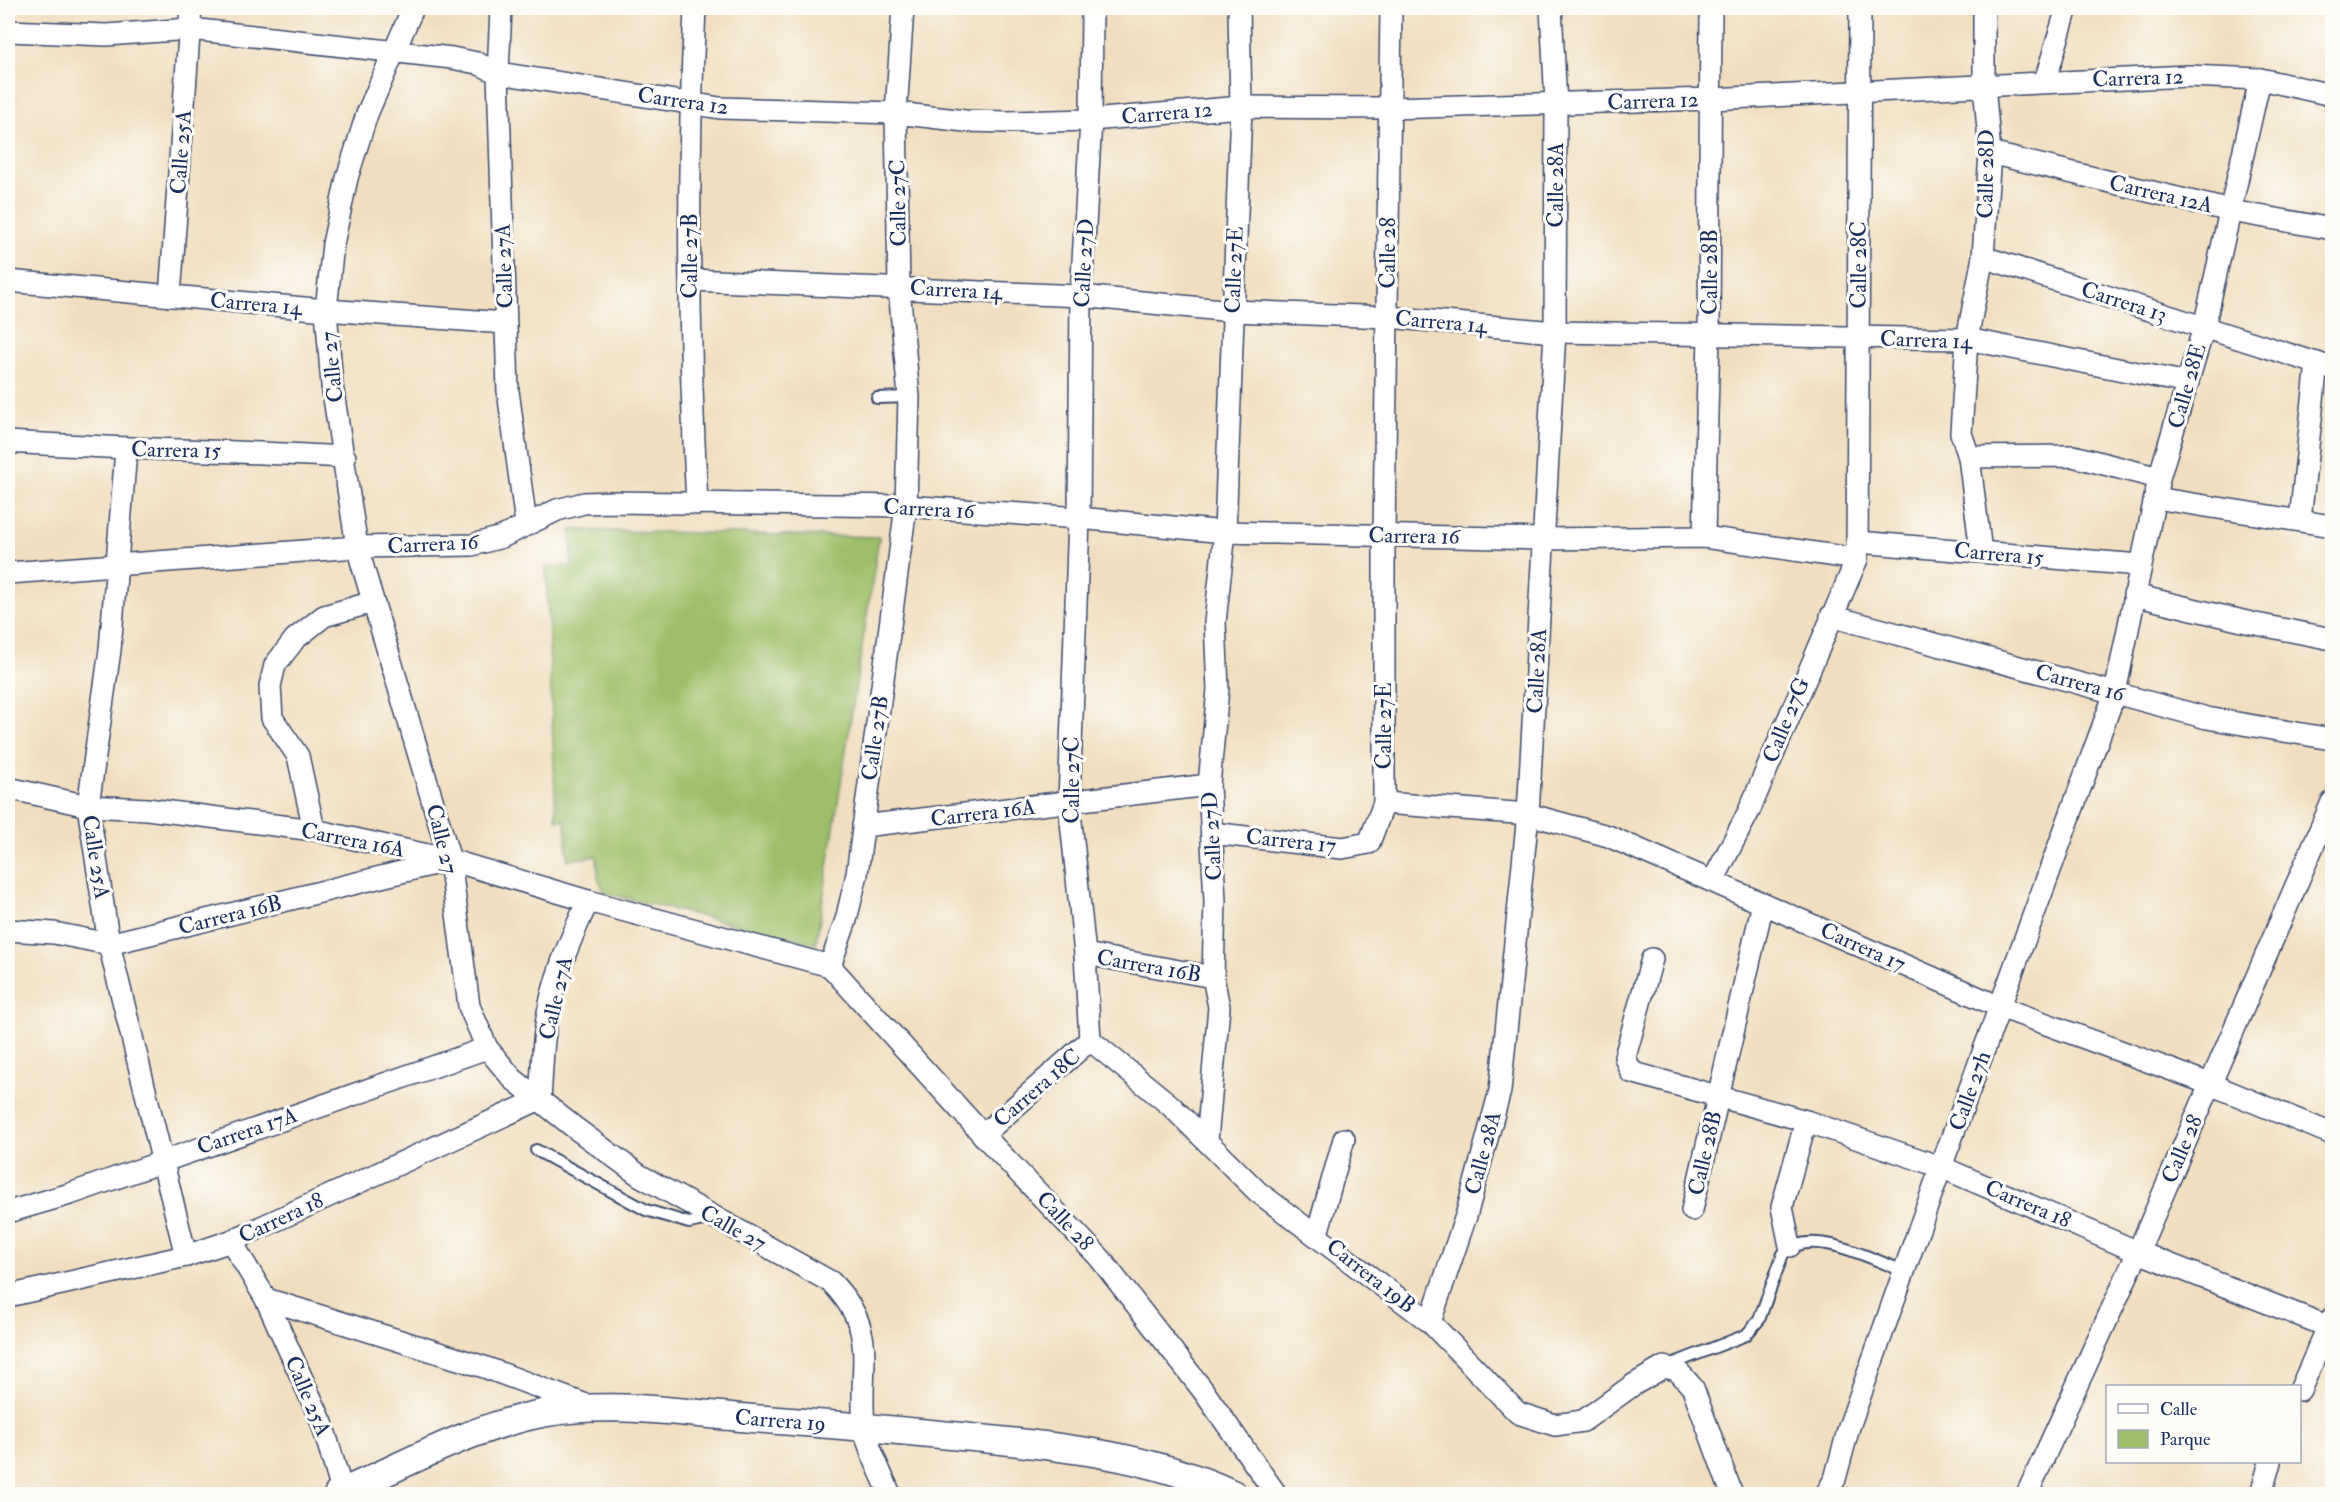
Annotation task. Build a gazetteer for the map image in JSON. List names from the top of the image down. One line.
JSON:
{"streets":{"street":["Carrera 12","Calle 25A","Calle 28D","Calle 28A","Carrera 12A","Calle 27C","Calle 28","Calle 27B","Calle 27D","Calle 28C","Calle 27A","Calle 27E","Calle 28B","Carrera 14","Carrera 13","Calle 27","Calle 28E","Carrera 15","Carrera 16","Calle 27G","Carrera 16A","Carrera 17","Carrera 16B","Carrera 18C","Calle 27h","Carrera 17A","Carrera 18","Carrera 19B","Carrera 19"]},"crossings":[["Carrera 12","Calle 25A"],["Carrera 12","Calle 28D"],["Carrera 12","Calle 28A"],["Carrera 12","Calle 27C"],["Carrera 12","Calle 28"],["Carrera 12","Calle 27B"],["Carrera 12","Calle 27D"],["Carrera 12","Calle 28C"],["Carrera 12","Calle 27A"],["Carrera 12","Calle 27E"],["Carrera 12","Calle 28B"],["Carrera 12","Calle 27"],["Carrera 12","Calle 28E"],["Calle 25A","Carrera 14"],["Calle 25A","Carrera 15"],["Calle 25A","Carrera 16"],["Calle 25A","Carrera 16A"],["Calle 25A","Carrera 16B"],["Calle 25A","Carrera 17A"],["Calle 25A","Carrera 18"],["Calle 25A","Carrera 19"],["Calle 28D","Carrera 12A"],["Calle 28D","Carrera 14"],["Calle 28D","Carrera 13"],["Calle 28D","Carrera 15"],["Calle 28A","Carrera 14"],["Calle 28A","Carrera 16"],["Calle 28A","Carrera 17"],["Calle 28A","Carrera 19B"],["Carrera 12A","Calle 28E"],["Calle 27C","Calle 27B"],["Calle 27C","Calle 27D"],["Calle 27C","Carrera 14"],["Calle 27C","Carrera 16"],["Calle 27C","Carrera 16A"],["Calle 27C","Carrera 16B"],["Calle 27C","Carrera 18C"],["Calle 27C","Carrera 19B"],["Calle 28","Calle 27B"],["Calle 28","Calle 27E"],["Calle 28","Carrera 14"],["Calle 28","Carrera 16"],["Calle 28","Carrera 16A"],["Calle 28","Carrera 17"],["Calle 28","Carrera 18C"],["Calle 28","Carrera 18"],["Calle 27B","Carrera 14"],["Calle 27B","Carrera 16"],["Calle 27B","Carrera 16A"],["Calle 27D","Calle 27E"],["Calle 27D","Carrera 14"],["Calle 27D","Carrera 16"],["Calle 27D","Carrera 16A"],["Calle 27D","Carrera 17"],["Calle 27D","Carrera 16B"],["Calle 27D","Carrera 19B"],["Calle 28C","Carrera 14"],["Calle 28C","Carrera 15"],["Calle 28C","Carrera 16"],["Calle 28C","Calle 27G"],["Calle 27A","Carrera 14"],["Calle 27A","Calle 27"],["Calle 27A","Carrera 16"],["Calle 27A","Carrera 16A"],["Calle 27A","Carrera 18"],["Calle 27E","Carrera 14"],["Calle 27E","Carrera 16"],["Calle 27E","Carrera 17"],["Calle 28B","Carrera 14"],["Calle 28B","Carrera 16"],["Calle 28B","Carrera 18"],["Carrera 14","Calle 27"],["Carrera 14","Calle 28E"],["Carrera 13","Calle 28E"],["Calle 27","Carrera 15"],["Calle 27","Carrera 16"],["Calle 27","Carrera 16A"],["Calle 27","Carrera 16B"],["Calle 27","Carrera 17A"],["Calle 27","Carrera 18"],["Calle 27","Carrera 19"],["Calle 28E","Carrera 15"],["Calle 28E","Carrera 16"],["Calle 28E","Calle 27h"],["Carrera 15","Carrera 16"],["Carrera 15","Calle 27G"],["Carrera 16","Calle 27G"],["Carrera 16","Calle 27h"],["Calle 27G","Carrera 17"],["Carrera 16A","Carrera 16B"],["Carrera 17","Calle 27h"],["Carrera 18C","Carrera 19B"],["Calle 27h","Carrera 18"]],"legend":["Calle","Parque"]}
